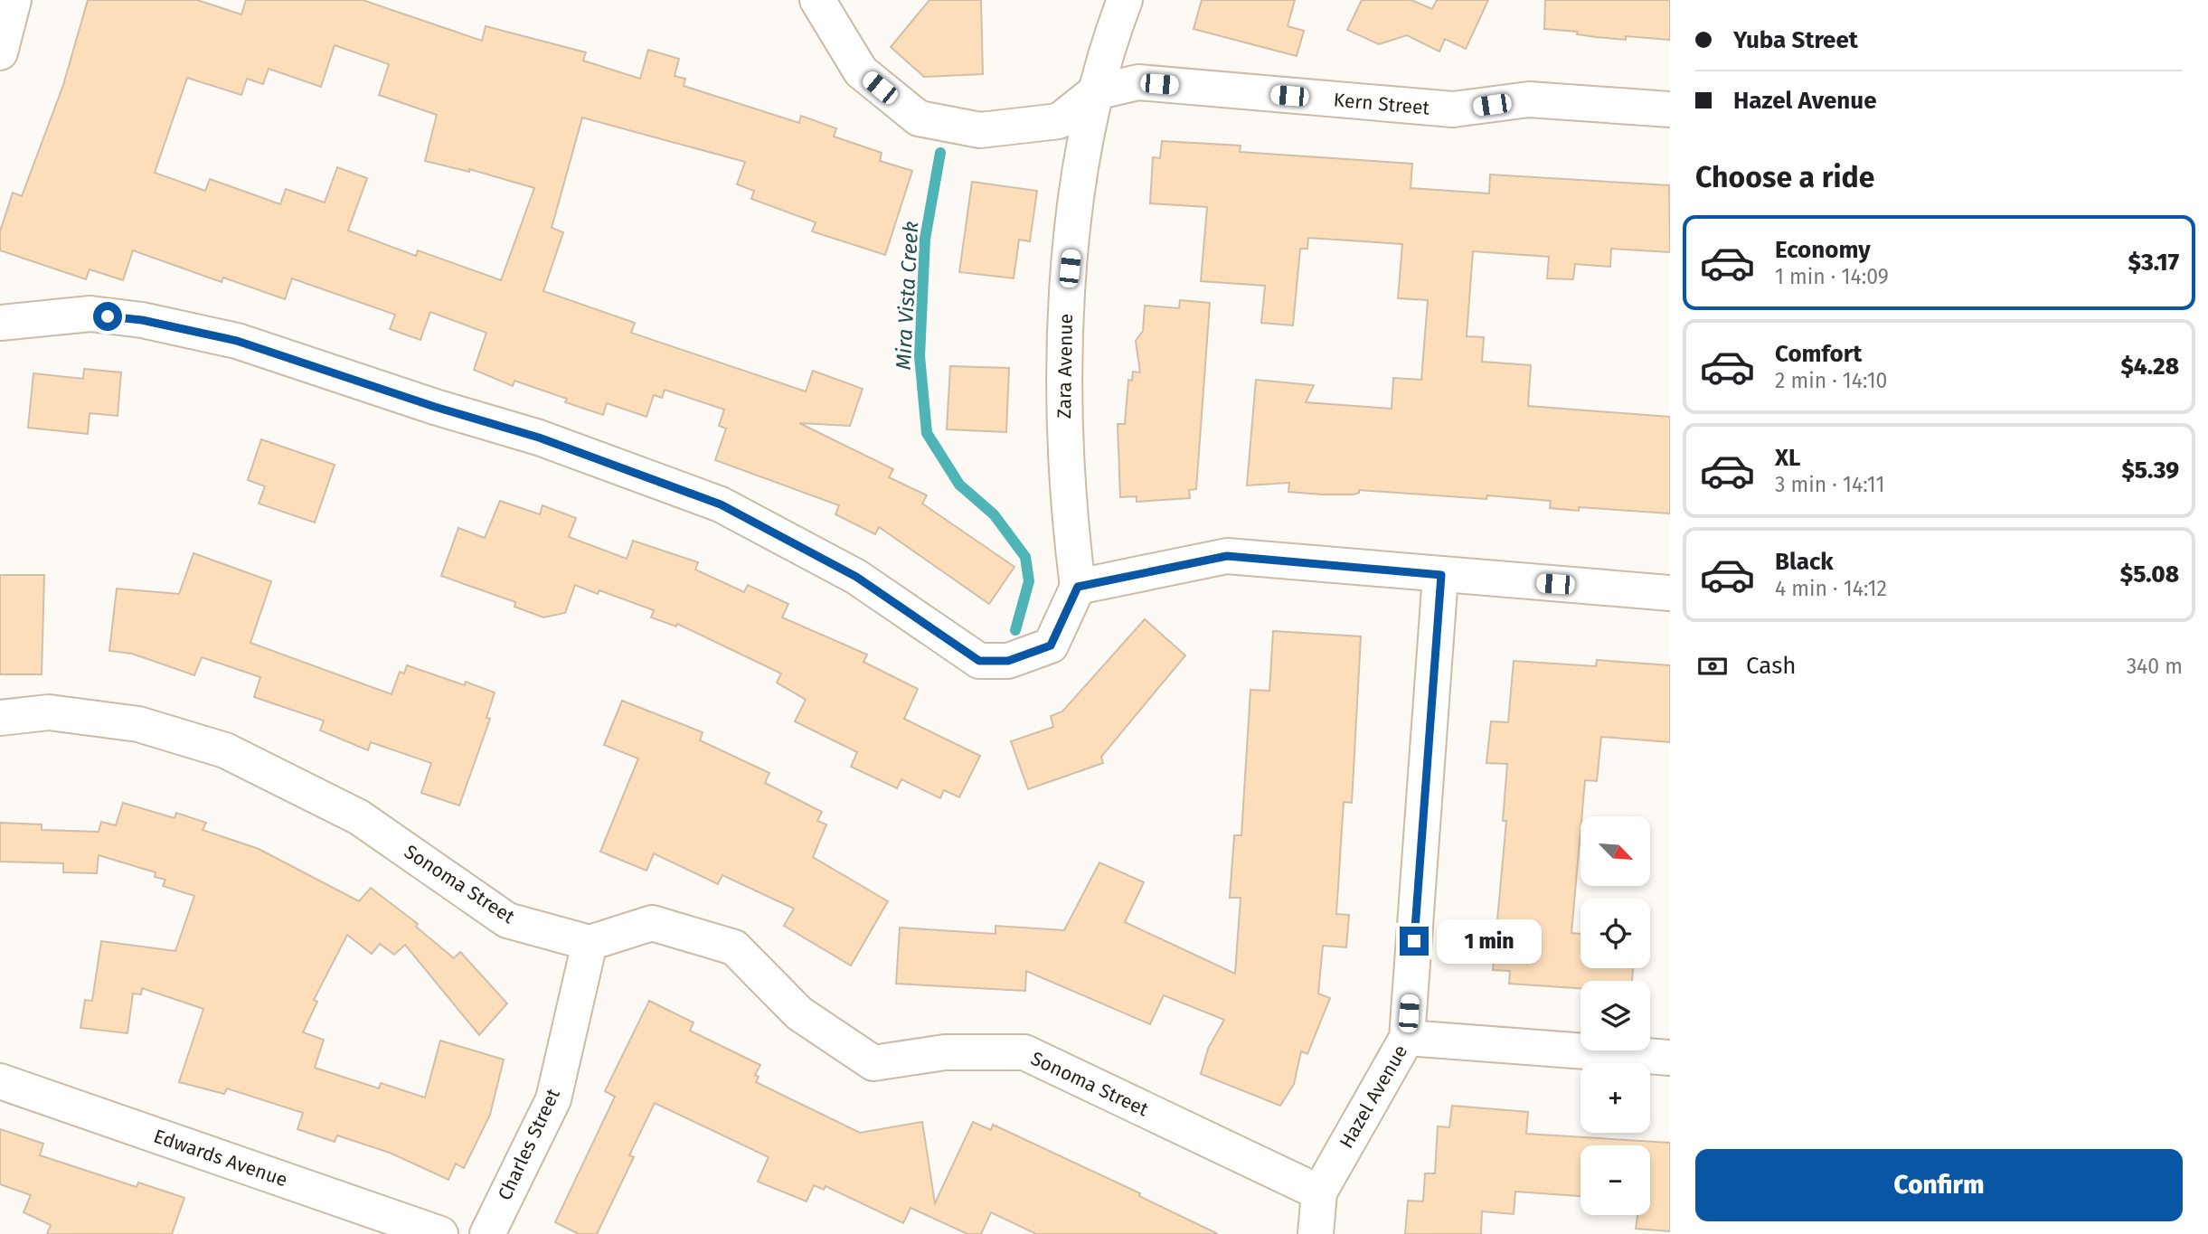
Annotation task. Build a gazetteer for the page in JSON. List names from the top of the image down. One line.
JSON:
{"streets":{"street":["Kern Street","Zara Avenue","Sonoma Street","Hazel Avenue","Charles Street","Edwards Avenue"]},"crossings":[["Kern Street","Zara Avenue"],["Sonoma Street","Hazel Avenue"],["Sonoma Street","Charles Street"]],"water":["Mira Vista Creek"],"north":"bottom right","page":{"banner":["Yuba Street","Hazel Avenue"],"heading":"Choose a ride","list":[{"name":"Economy","note":"1 min · 14:09","value":"$3.17"},{"name":"Comfort","note":"2 min · 14:10","value":"$4.28"},{"name":"XL","note":"3 min · 14:11","value":"$5.39"},{"name":"Black","note":"4 min · 14:12","value":"$5.08"}],"pay":["Cash","340 m"],"map_buttons":["+","−"],"bubble":"1 min","buttons":"Confirm"}}
